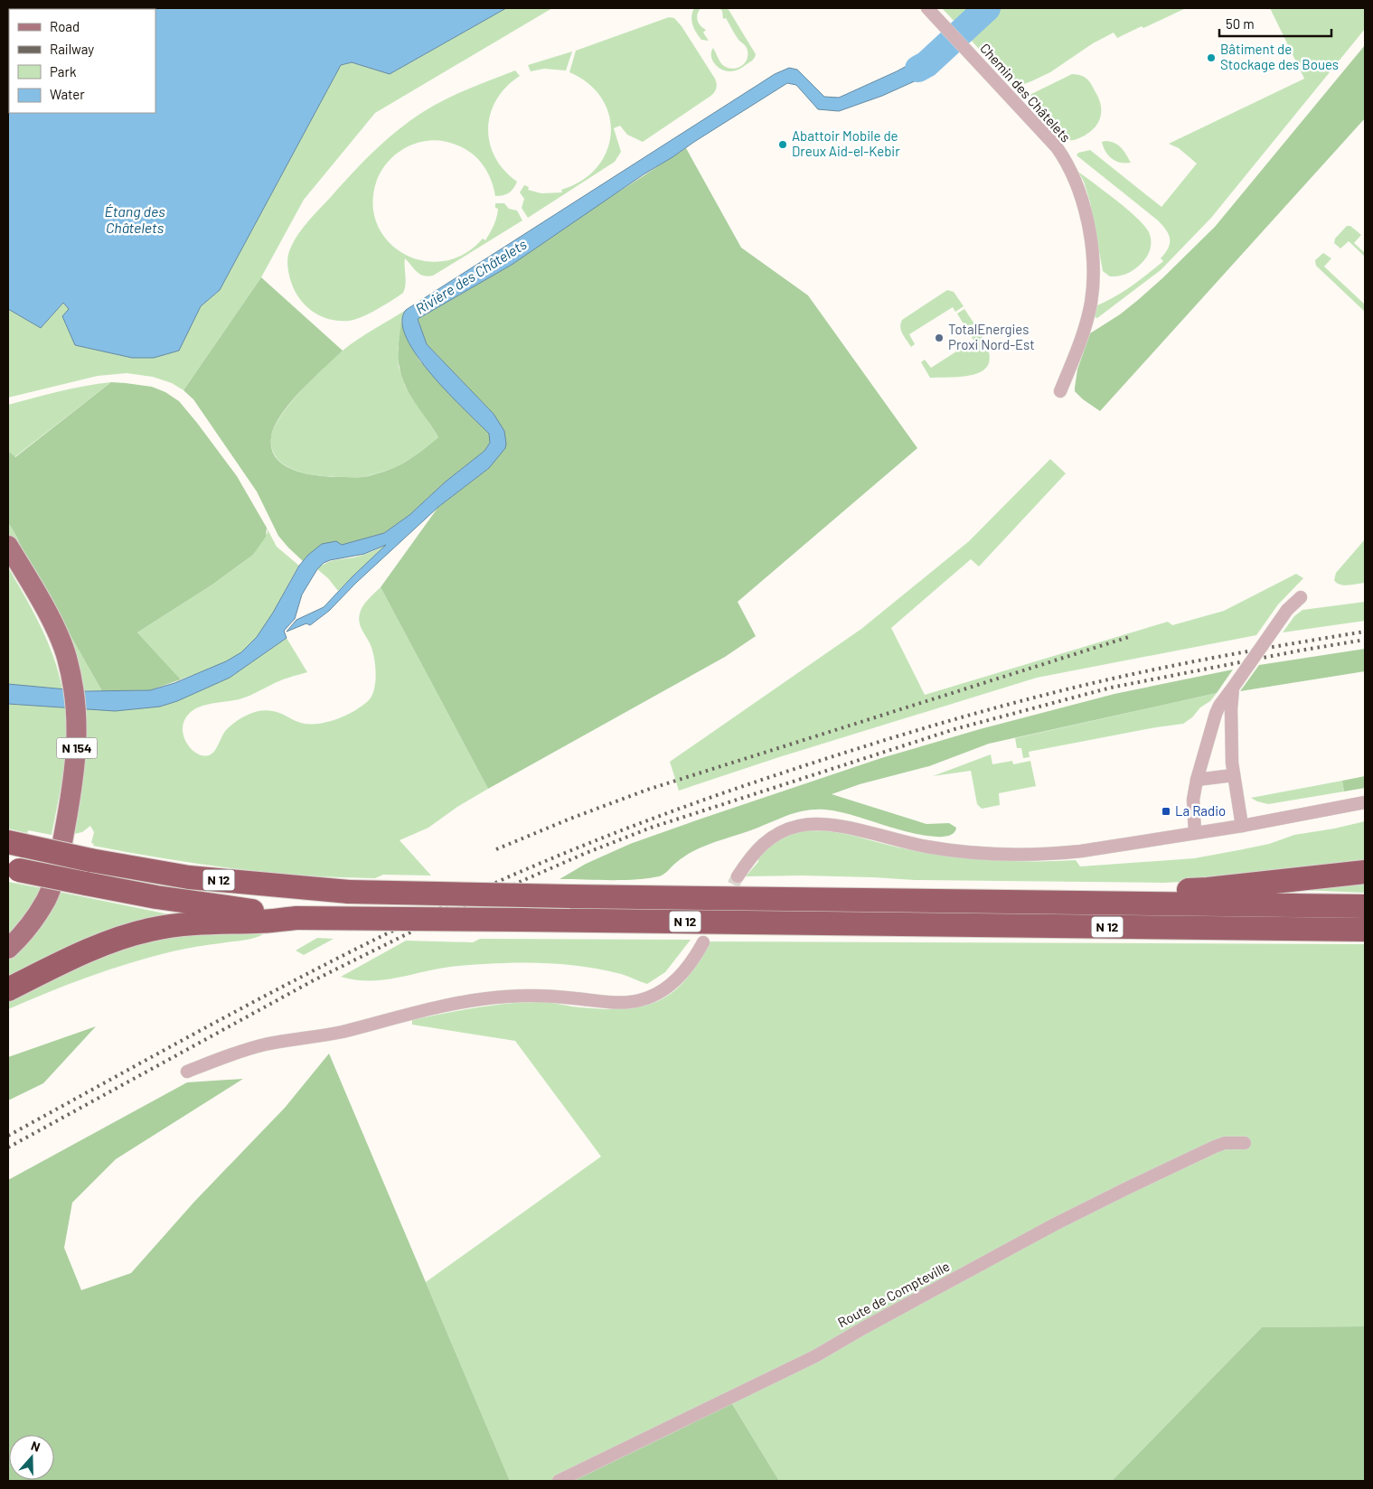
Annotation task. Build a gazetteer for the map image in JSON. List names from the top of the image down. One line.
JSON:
{"streets":{"highway":["N 12"],"main road":["N 154"],"street":["Chemin des Châtelets","Route de Compteville"]},"water":["Étang des Châtelets","Rivière des Châtelets"],"places":{"other":["Bâtiment de Stockage des Boues","Abattoir Mobile de Dreux Aid-el-Kebir","TotalEnergies Proxi Nord-Est"],"transit":["La Radio"]},"legend":["Road","Railway","Park","Water"],"scale_bar":"50 m","north":"top"}
